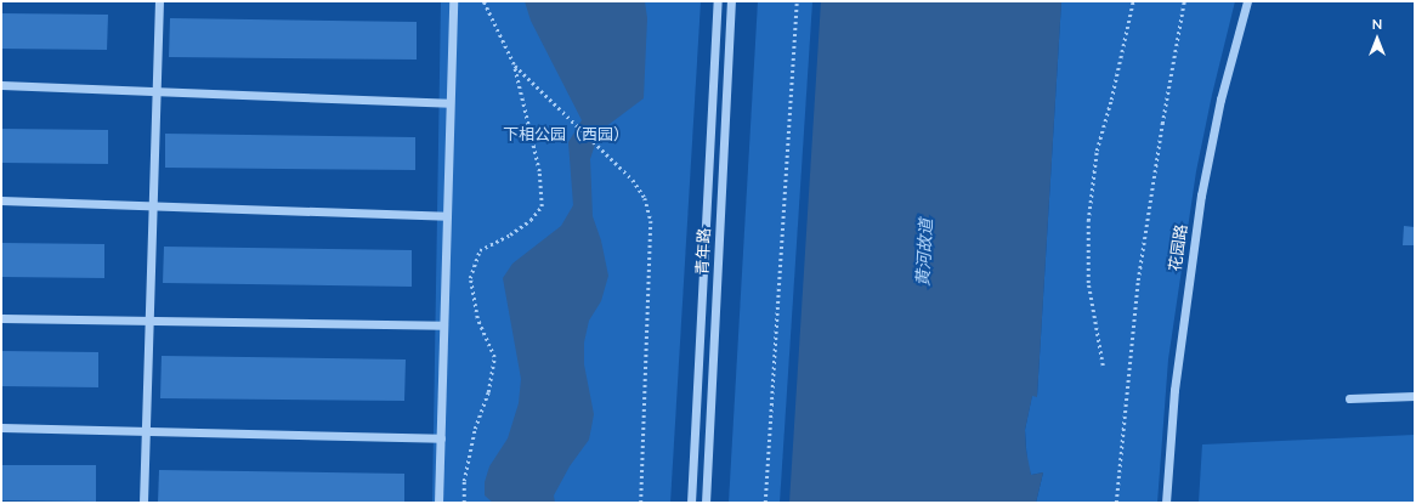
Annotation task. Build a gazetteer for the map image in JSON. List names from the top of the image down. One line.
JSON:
{"streets":{"street":["花园路","青年路"]},"water":["黄河故道"],"parks":["下相公园（西园）"],"north":"top"}
